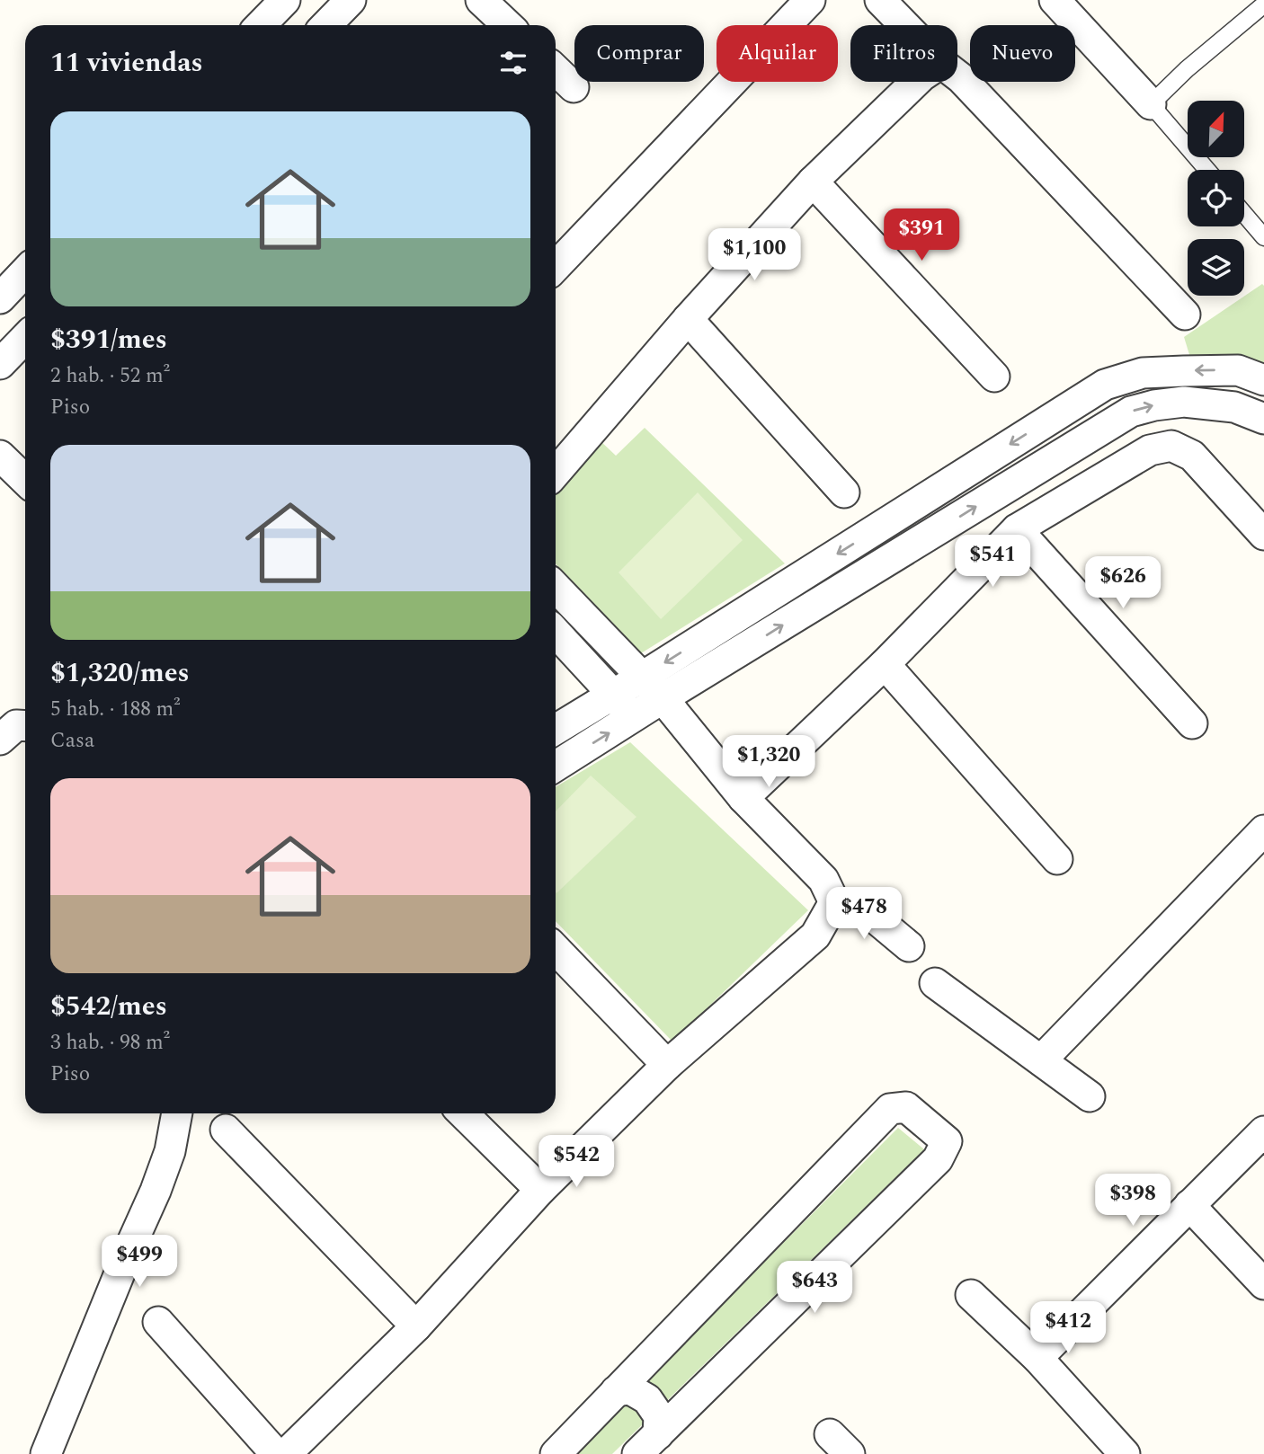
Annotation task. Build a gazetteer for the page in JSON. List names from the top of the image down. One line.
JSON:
{"north":"top right","page":{"chip":["Comprar","Alquilar","Filtros","Nuevo"],"heading":"11 viviendas","list":[{"name":"$391/mes","note":"2 hab. · 52 m² · Piso"},{"name":"$1,320/mes","note":"5 hab. · 188 m² · Casa"},{"name":"$542/mes","note":"3 hab. · 98 m² · Piso"}],"price":["$391","$1,100","$541","$626","$1,320","$478","$542","$398","$499","$643","$412"]}}
